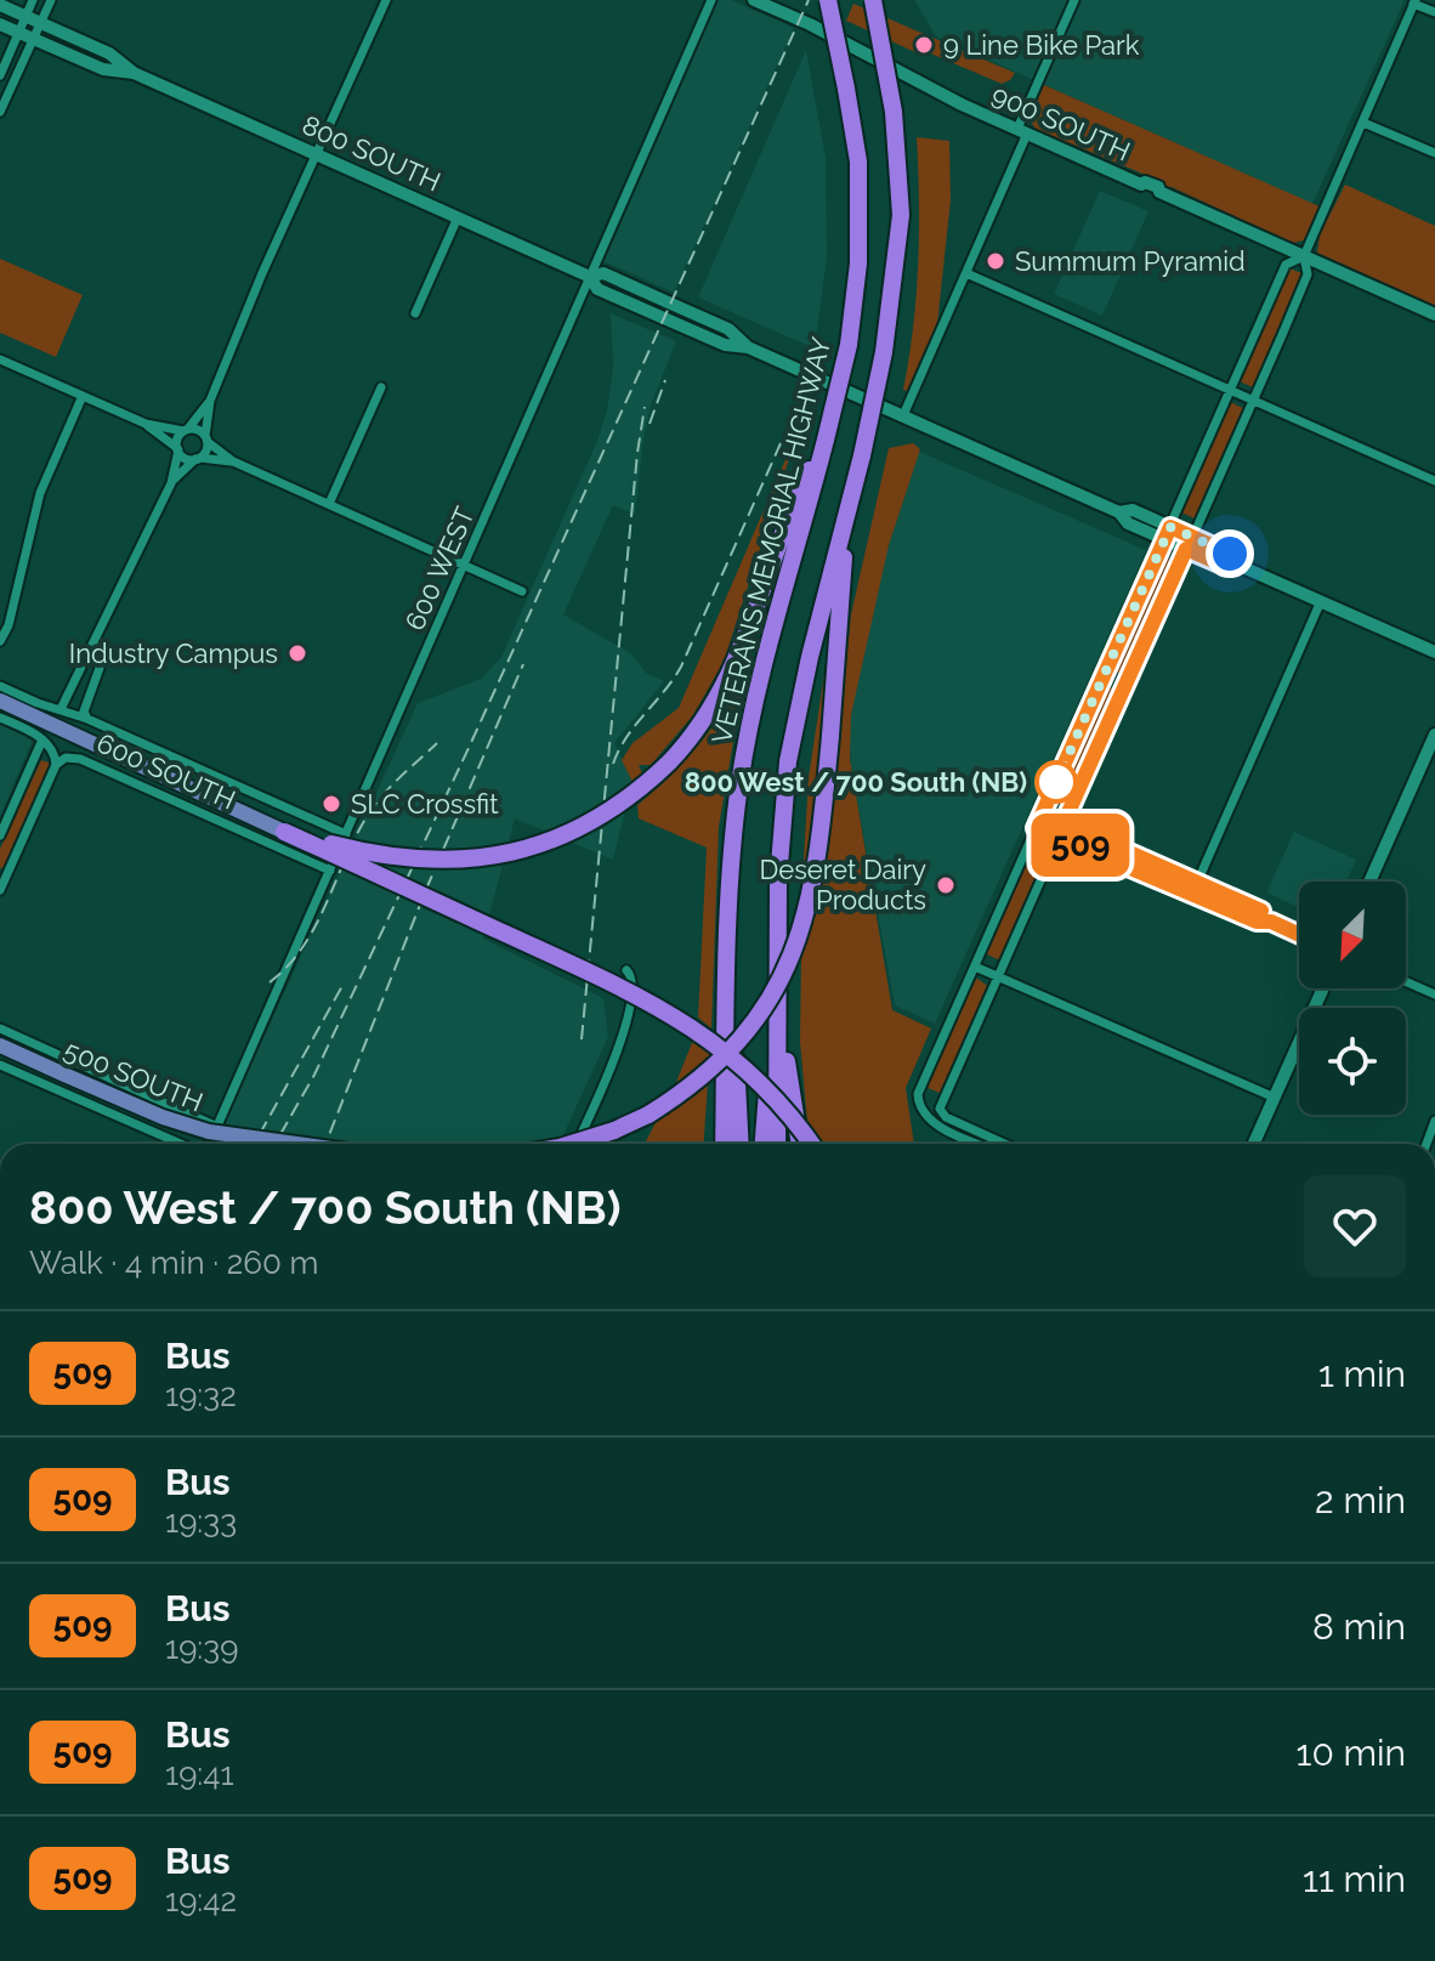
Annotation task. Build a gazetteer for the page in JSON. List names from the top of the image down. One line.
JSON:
{"streets":{"highway":["VETERANS MEMORIAL HIGHWAY"],"main road":["600 SOUTH","500 SOUTH"],"street":["900 SOUTH","800 SOUTH","600 WEST"]},"crossings":[["800 SOUTH","600 WEST"],["600 WEST","600 SOUTH"],["600 WEST","500 SOUTH"]],"places":["9 Line Bike Park","Summum Pyramid","Industry Campus","800 West / 700 South (NB)","SLC Crossfit","Deseret Dairy Products"],"lines":["bus line 509"],"north":"bottom left","page":{"on_map":"509","heading":["800 West / 700 South (NB)","Walk · 4 min · 260 m"],"list":[{"mark":"509","name":"Bus","note":"19:32","value":"1 min"},{"mark":"509","name":"Bus","note":"19:33","value":"2 min"},{"mark":"509","name":"Bus","note":"19:39","value":"8 min"},{"mark":"509","name":"Bus","note":"19:41","value":"10 min"},{"mark":"509","name":"Bus","note":"19:42","value":"11 min"}]}}
